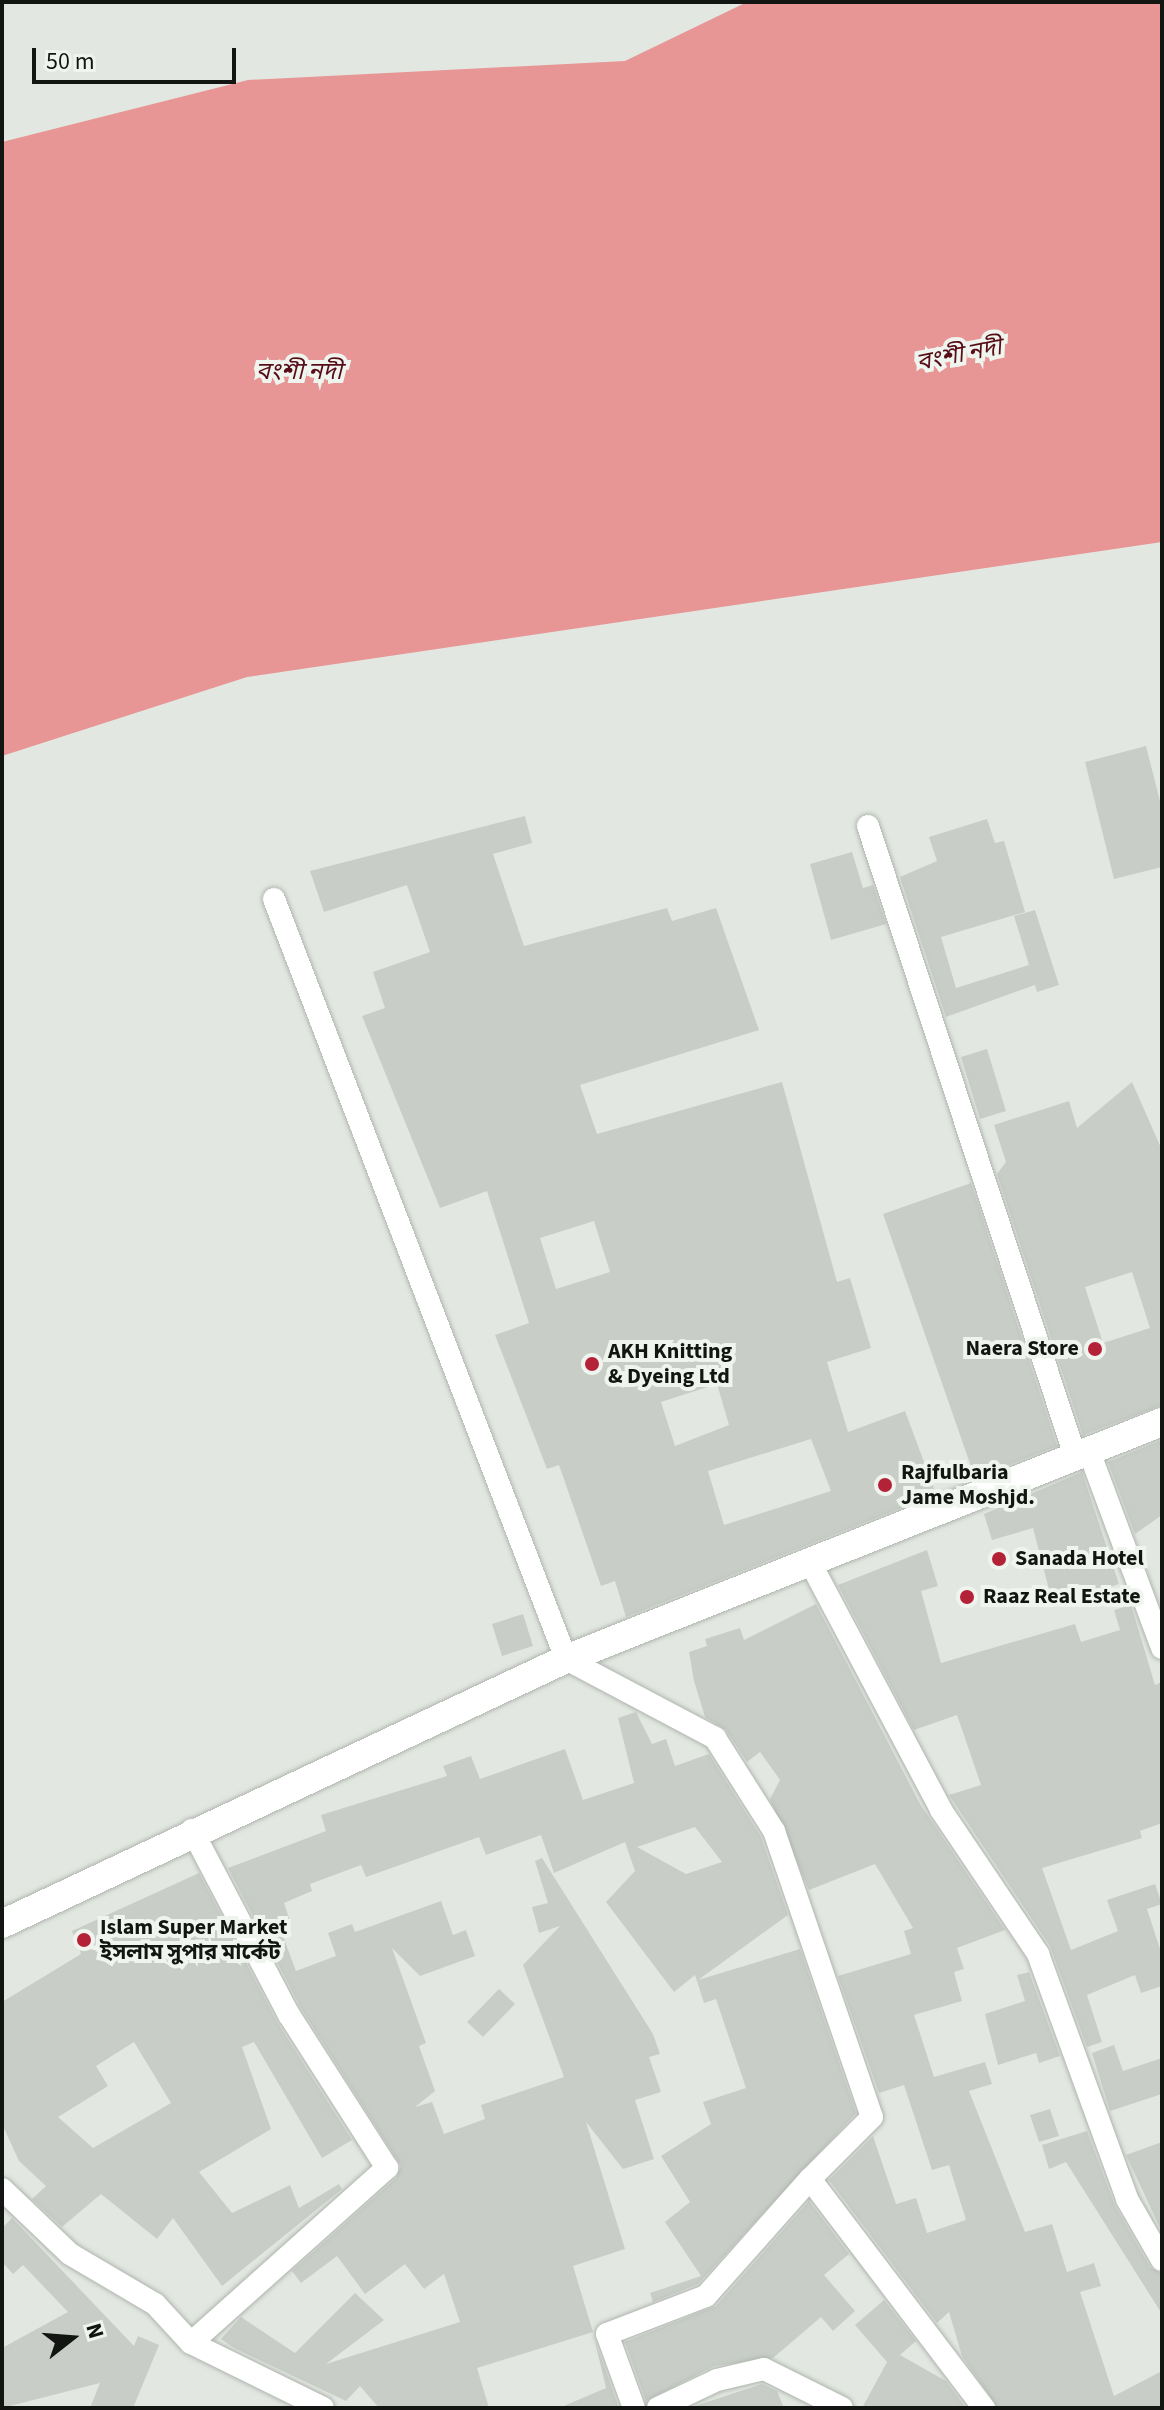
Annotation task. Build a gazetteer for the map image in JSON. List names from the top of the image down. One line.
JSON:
{"water":["বংশী নদী"],"places":["Naera Store","AKH Knitting & Dyeing Ltd","Rajfulbaria Jame Moshjd.","Sanada Hotel","Raaz Real Estate","Islam Super Market ইসলাম সুপার মার্কেট"],"scale_bar":"50 m","north":"right"}
